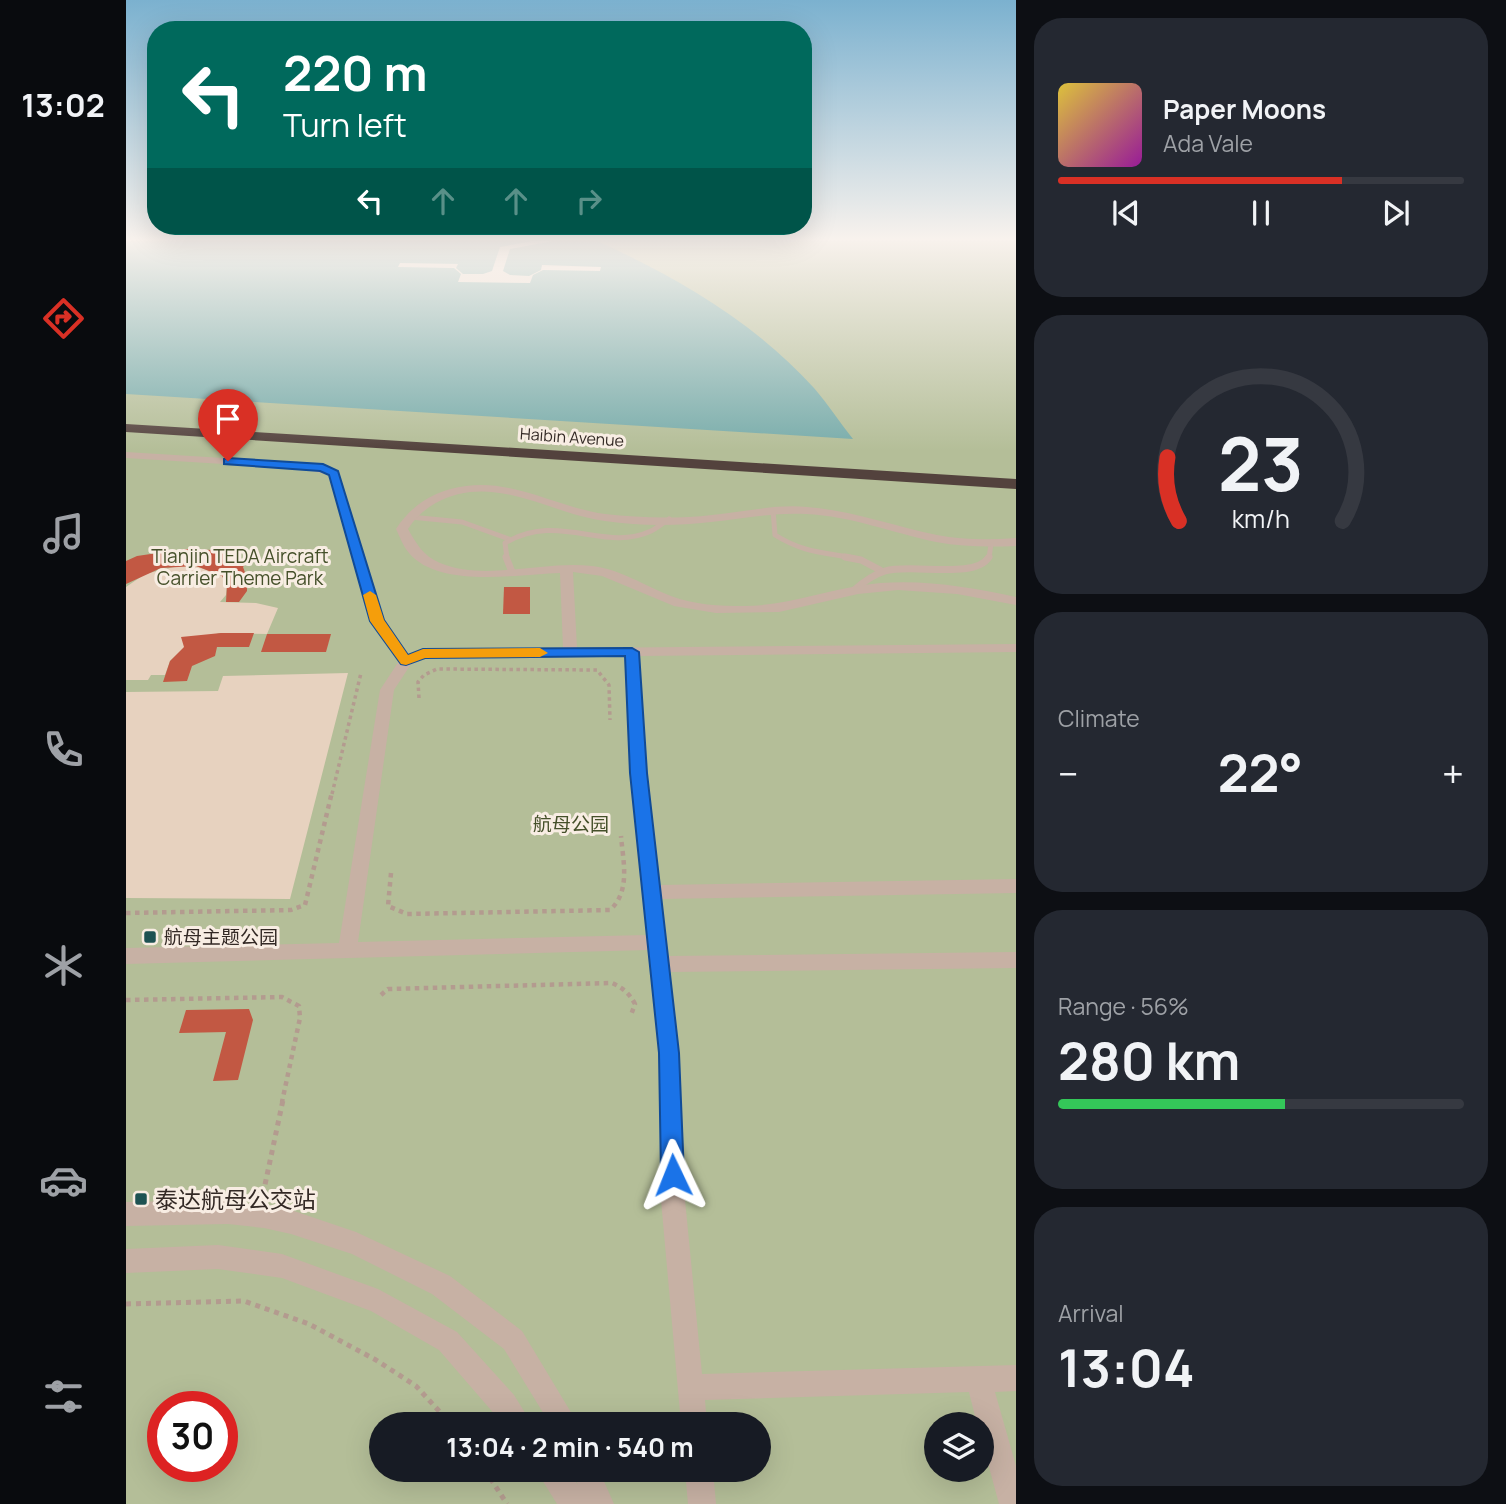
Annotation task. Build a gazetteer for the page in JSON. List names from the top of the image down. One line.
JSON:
{"streets":{"highway":["Haibin Avenue"]},"parks":["Tianjin TEDA Aircraft Carrier Theme Park","航母公园"],"places":{"transit":["航母主题公园","泰达航母公交站"]},"page":{"tabs":"13:02","turn":["220 m","Turn left"],"song":["Paper Moons","Ada Vale"],"tile":["Climate",["Range · 56%","280 km"],["Arrival","13:04"]],"heat":["−","22°","+"],"limit":"30","trip":"13:04 · 2 min · 540 m","gauge":["23","km/h"]}}
